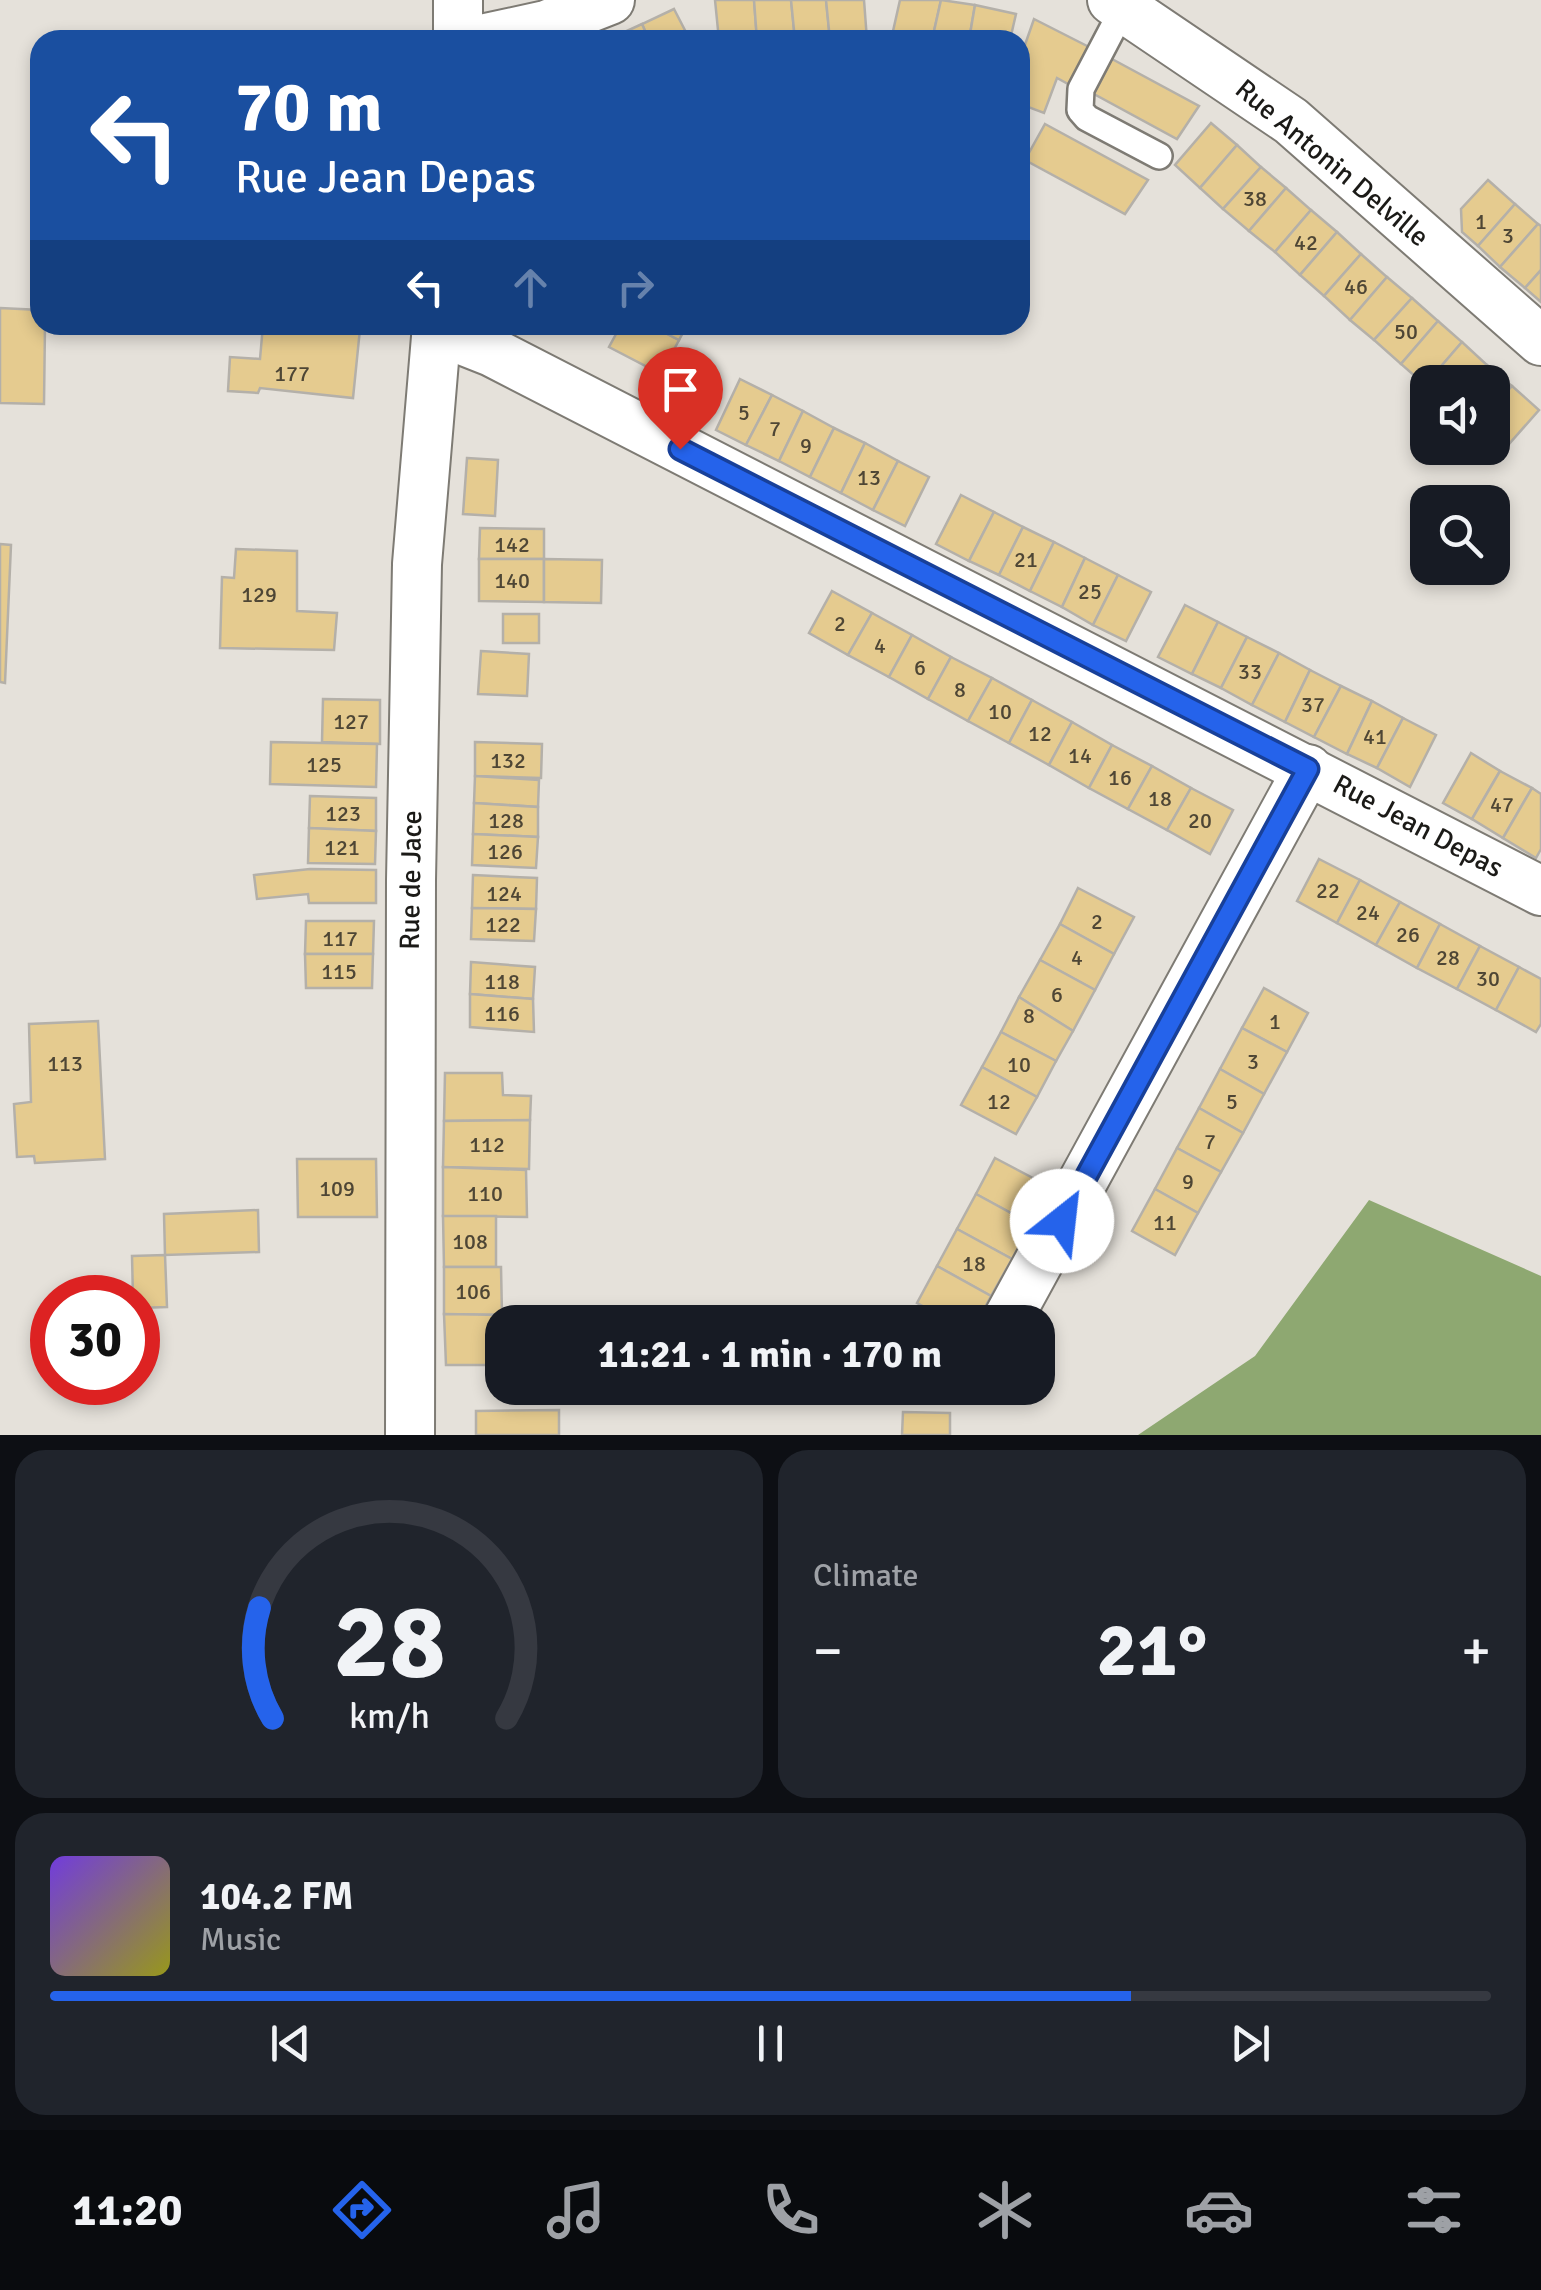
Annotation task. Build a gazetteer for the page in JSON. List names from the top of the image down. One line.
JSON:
{"streets":{"street":["Rue Antonin Delville","Rue Jean Depas","Rue de Jace"]},"house_numbers":["38","1","3","42","46","50","177","5","7","9","13","142","21","140","25","129","2","4","6","33","8","37","10","127","12","41","14","132","125","16","18","47","123","128","20","121","126","22","124","24","2","122","26","117","4","28","115","30","118","6","116","8","1","3","113","10","12","5","7","112","9","109","110","11","108","18","106"],"page":{"turn":["70 m","Rue Jean Depas"],"limit":"30","trip":"11:21 · 1 min · 170 m","tile":"Climate","heat":["−","21°","+"],"song":["104.2 FM","Music"],"tabs":"11:20","gauge":["28","km/h"]}}
